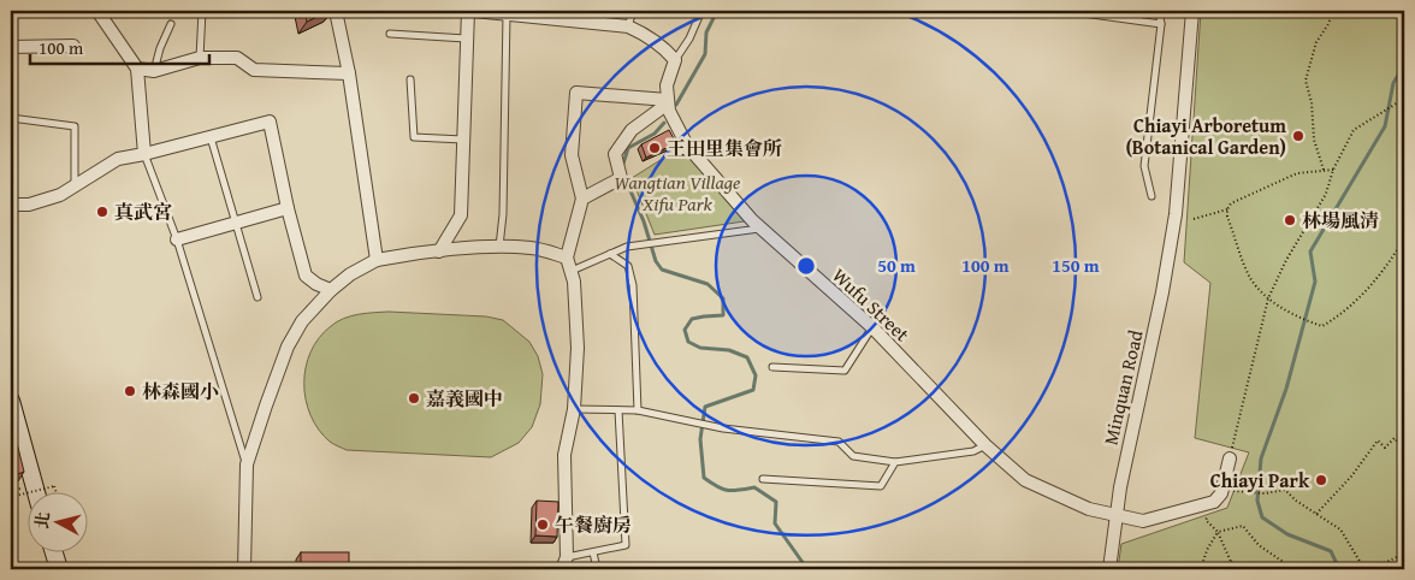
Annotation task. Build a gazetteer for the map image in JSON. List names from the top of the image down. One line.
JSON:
{"streets":{"street":["Wufu Street","Minquan Road"]},"crossings":[["Wufu Street","Minquan Road"]],"parks":["Wangtian Village Xifu Park"],"places":["Chiayi Arboretum (Botanical Garden)","王田里集會所","真武宮","林場風清","林森國小","嘉義國中","Chiayi Park","午餐廚房"],"scale_bar":"100 m","north":"left","rings":["50 m","100 m","150 m"]}
